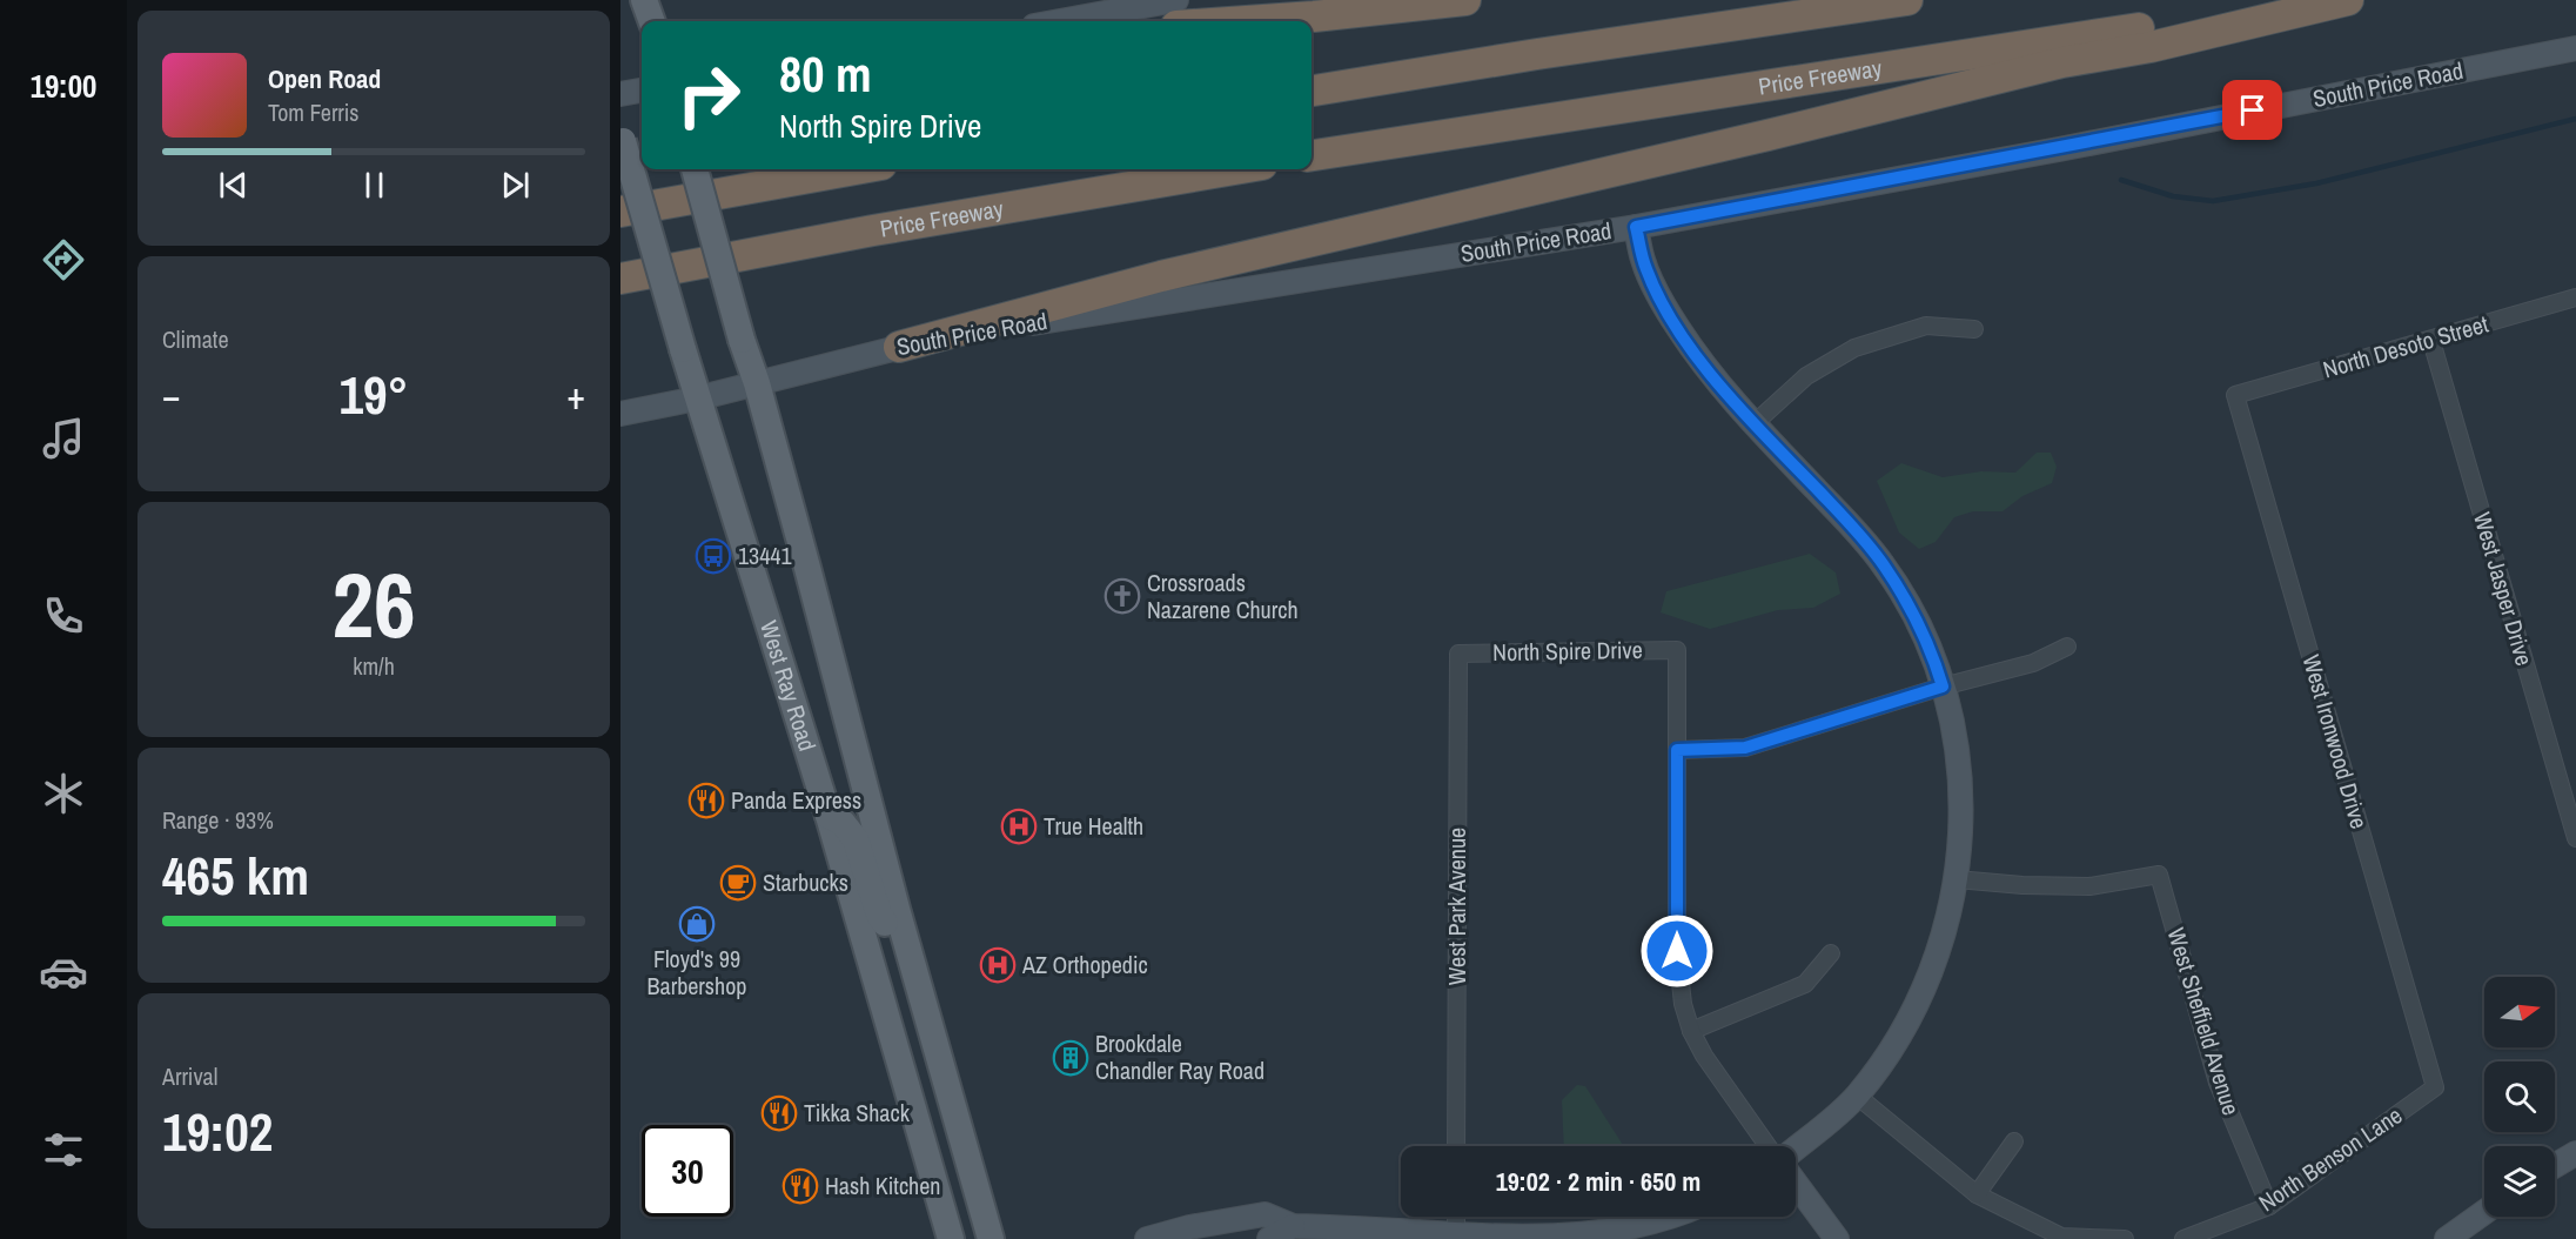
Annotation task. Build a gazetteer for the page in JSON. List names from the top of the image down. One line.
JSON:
{"streets":{"highway":["Price Freeway"],"main road":["South Price Road","West Ray Road"],"street":["North Desoto Street","West Jasper Drive","North Spire Drive","West Ironwood Drive","West Park Avenue","West Sheffield Avenue","North Benson Lane"]},"crossings":[["South Price Road","West Ray Road"],["North Desoto Street","West Jasper Drive"],["North Desoto Street","West Ironwood Drive"],["North Spire Drive","West Park Avenue"],["West Ironwood Drive","North Benson Lane"],["West Sheffield Avenue","North Benson Lane"]],"places":{"bus stop":["13441"],"church":["Crossroads Nazarene Church"],"restaurant":["Panda Express","Tikka Shack","Hash Kitchen"],"hospital":["True Health","AZ Orthopedic"],"cafe":["Starbucks"],"shop":["Floyd's 99 Barbershop"],"building":["Brookdale Chandler Ray Road"]},"north":"right","page":{"tabs":"19:00","turn":["80 m","North Spire Drive"],"song":["Open Road","Tom Ferris"],"tile":["Climate",["26","km/h"],["Range · 93%","465 km"],["Arrival","19:02"]],"heat":["−","19°","+"],"limit":"30","trip":"19:02 · 2 min · 650 m"}}
